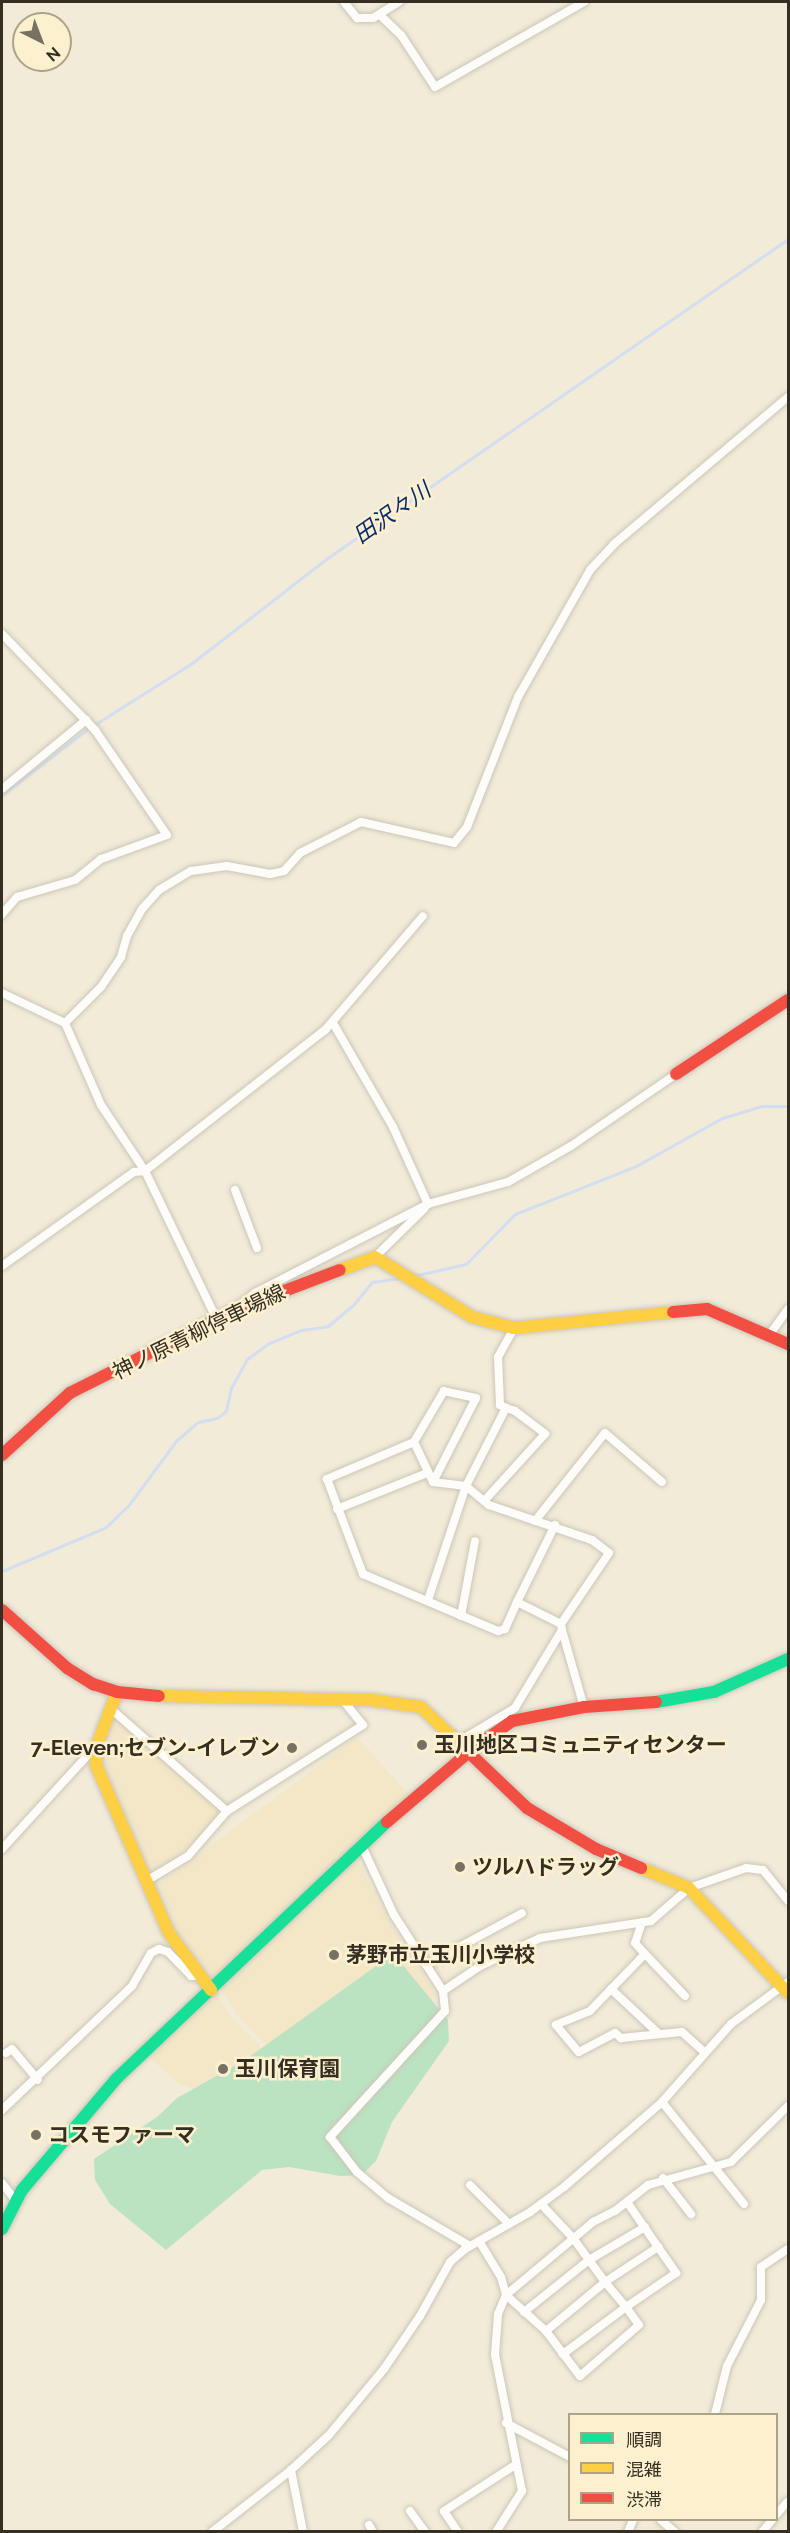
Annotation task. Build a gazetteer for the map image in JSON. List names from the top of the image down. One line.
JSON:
{"streets":{"street":["神ノ原青柳停車場線"]},"water":["田沢々川"],"places":["玉川地区コミュニティセンター","7-Eleven;セブン-イレブン","ツルハドラッグ","茅野市立玉川小学校","玉川保育園","コスモファーマ"],"legend":["順調","混雑","渋滞"],"north":"bottom right"}
